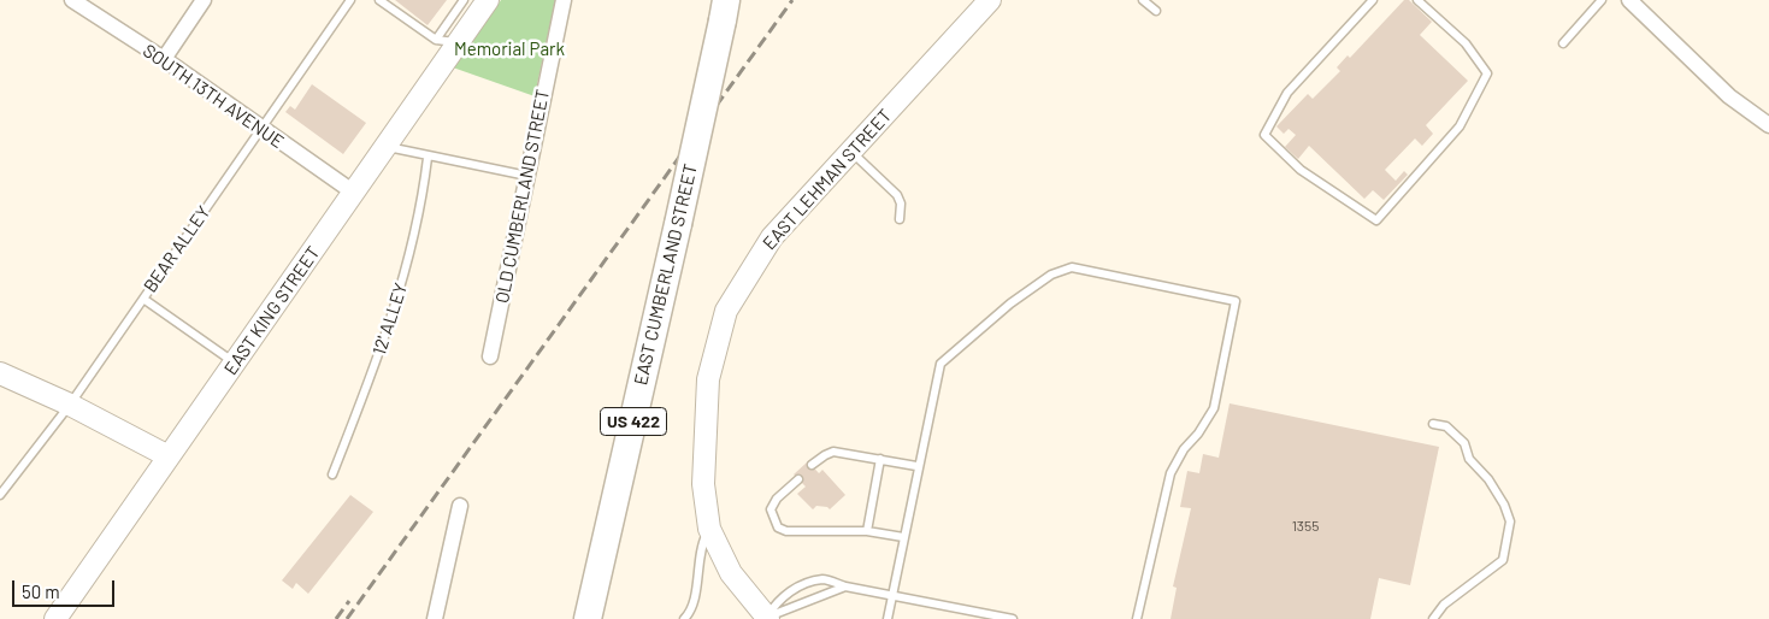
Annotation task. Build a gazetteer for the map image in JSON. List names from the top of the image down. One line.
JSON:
{"streets":{"highway":["EAST CUMBERLAND STREET","US 422"],"street":["SOUTH 13TH AVENUE","EAST LEHMAN STREET","OLD CUMBERLAND STREET","EAST KING STREET"],"lane":["BEAR ALLEY","12' ALLEY"]},"crossings":[["SOUTH 13TH AVENUE","BEAR ALLEY"],["SOUTH 13TH AVENUE","EAST KING STREET"]],"parks":["Memorial Park"],"house_numbers":["1355"],"scale_bar":"50 m"}
